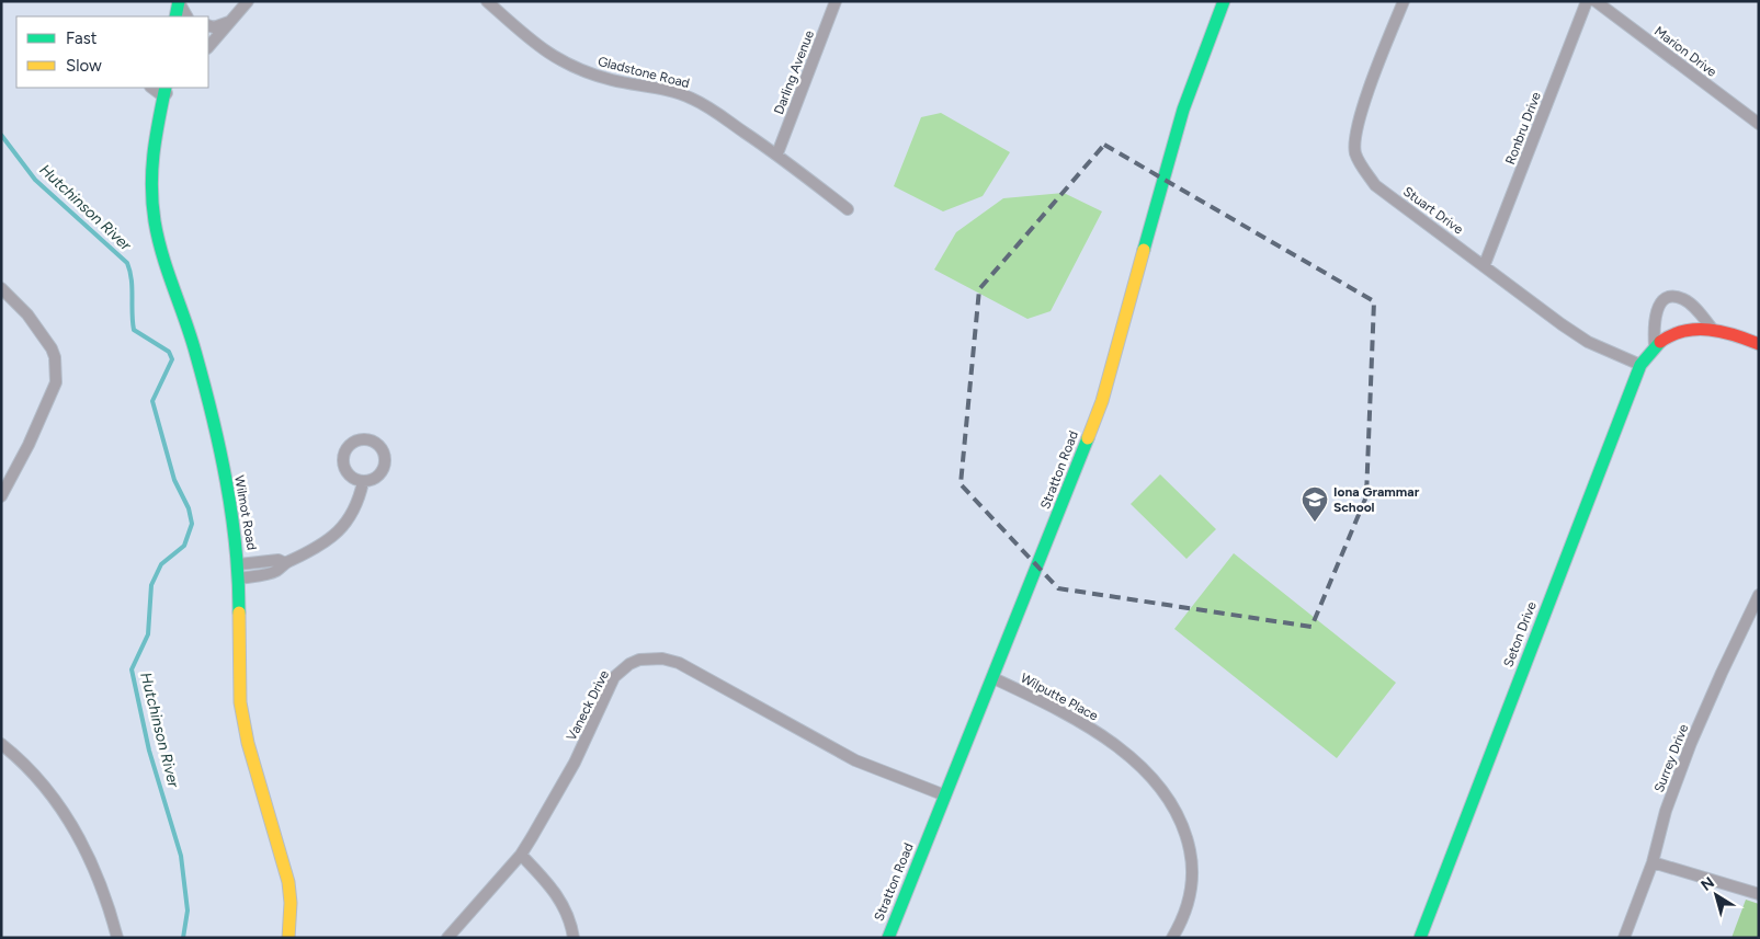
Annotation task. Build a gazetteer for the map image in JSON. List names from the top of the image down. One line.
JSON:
{"streets":{"street":["Marion Drive","Gladstone Road","Darling Avenue","Ronbru Drive","Stuart Drive","Stratton Road","Wilmot Road","Seton Drive","Wilputte Place","Vaneck Drive","Surrey Drive"]},"crossings":[["Gladstone Road","Darling Avenue"],["Ronbru Drive","Stuart Drive"],["Stuart Drive","Seton Drive"],["Stratton Road","Wilputte Place"],["Stratton Road","Vaneck Drive"]],"water":["Hutchinson River"],"places":{"school or university":["Iona Grammar School"]},"legend":["Fast","Slow"],"north":"top left"}
